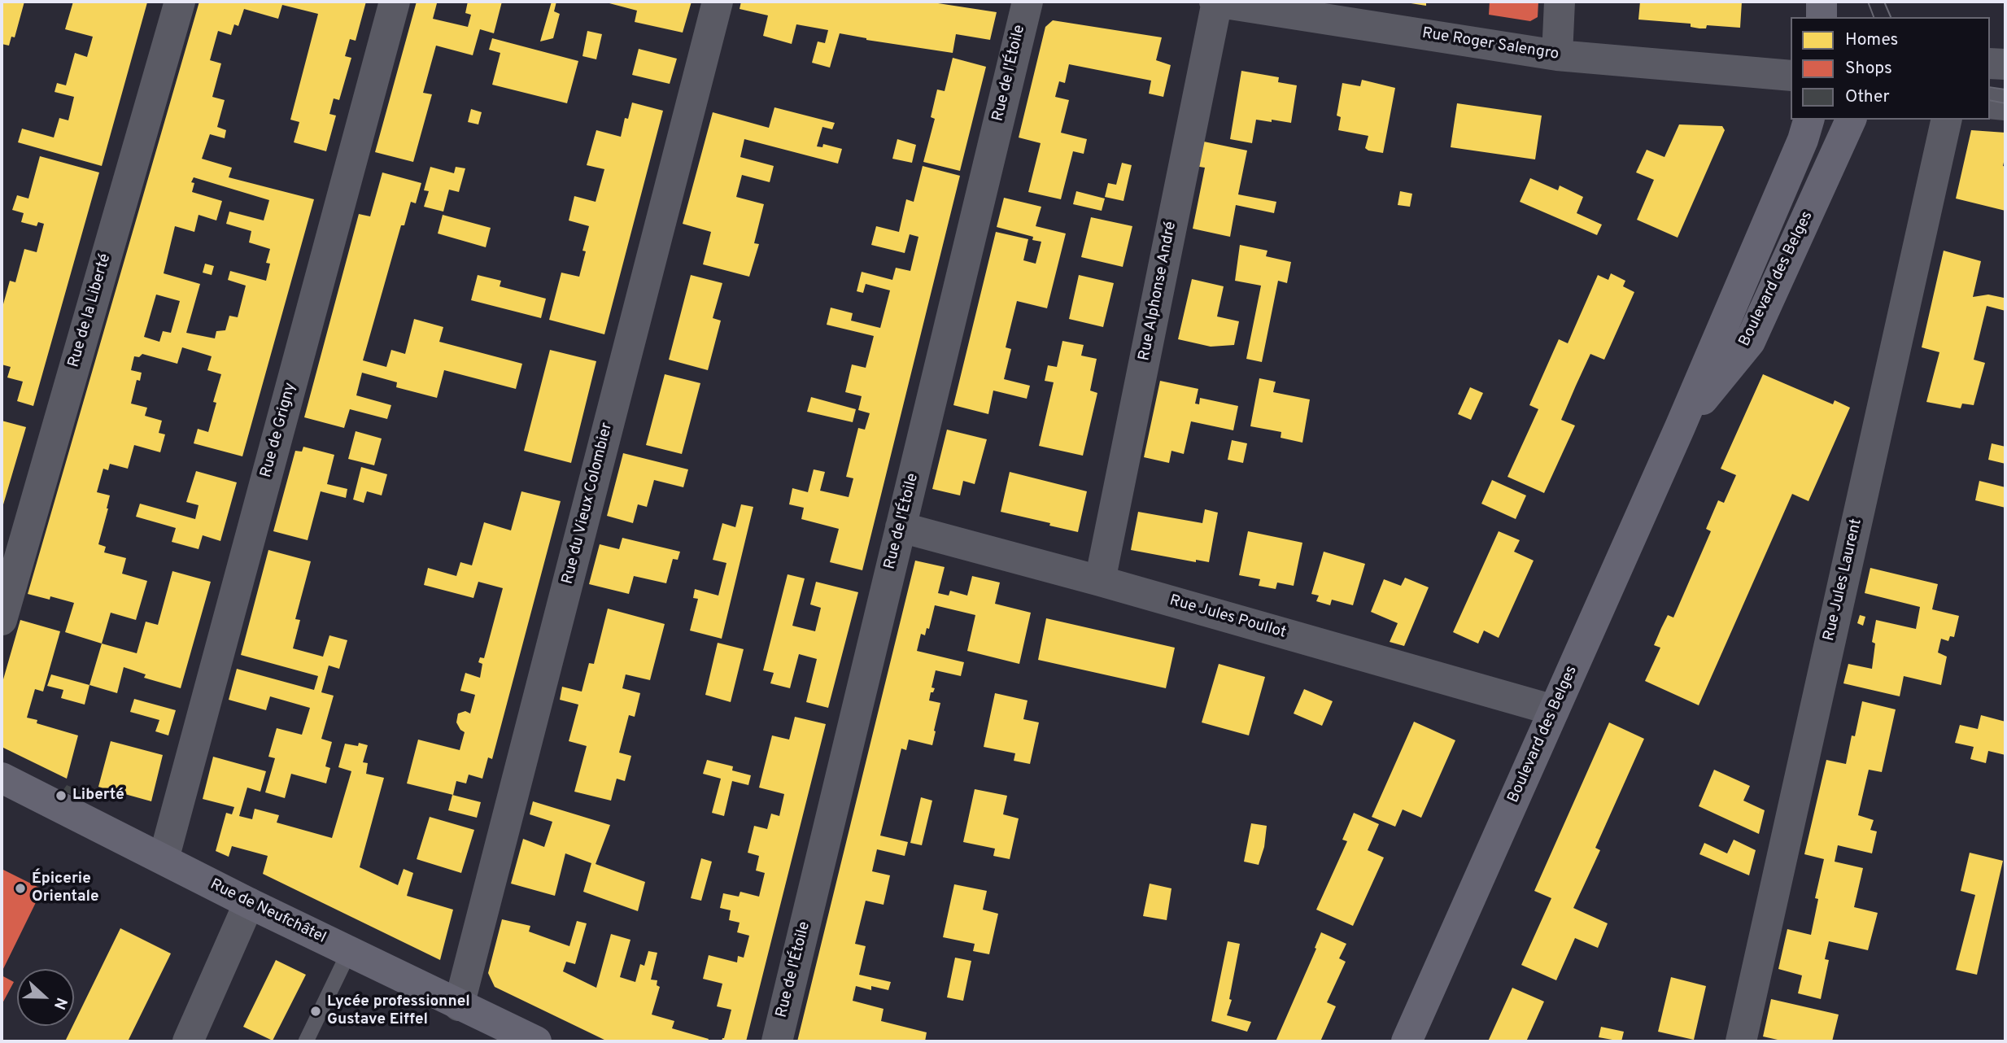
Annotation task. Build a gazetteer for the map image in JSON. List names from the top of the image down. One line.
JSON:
{"streets":{"main road":["Boulevard des Belges","Rue de Neufchâtel"],"street":["Rue Roger Salengro","Rue de l'Étoile","Rue Alphonse André","Rue de la Liberté","Rue de Grigny","Rue du Vieux Colombier","Rue Jules Laurent","Rue Jules Poullot"]},"crossings":[["Rue Roger Salengro","Rue Alphonse André"],["Rue de l'Étoile","Rue Jules Poullot"],["Boulevard des Belges","Rue Jules Poullot"],["Rue Alphonse André","Rue Jules Poullot"],["Rue de Grigny","Rue de Neufchâtel"],["Rue du Vieux Colombier","Rue de Neufchâtel"]],"places":["Liberté","Épicerie Orientale","Lycée professionnel Gustave Eiffel"],"legend":["Homes","Shops","Other"],"north":"right"}
